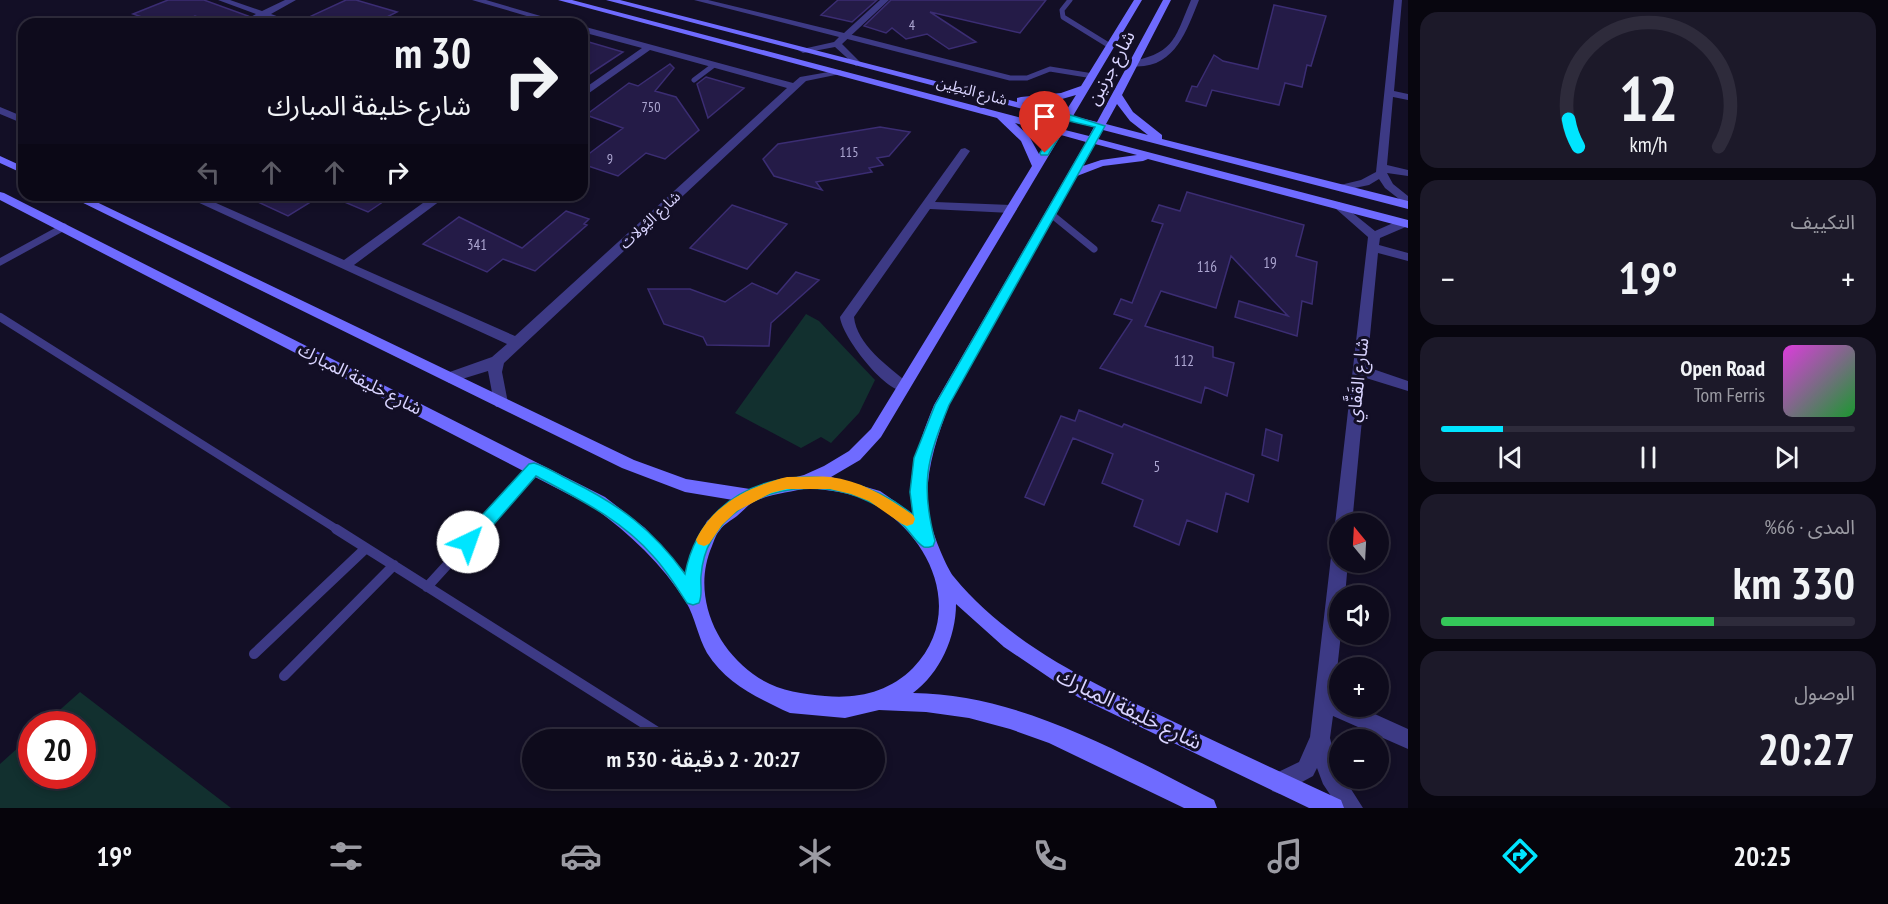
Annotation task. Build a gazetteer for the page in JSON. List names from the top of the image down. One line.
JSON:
{"streets":{"main road":["شارع جرنين","شارع البَطِين","شارع خليفة المبارك"],"street":["شارع اليُولات","شارع القَفَّاي"]},"crossings":[["شارع جرنين","شارع البَطِين"]],"house_numbers":["4","750","115","9","341","19","116","112","5"],"north":"top","page":{"turn":["30 m","شارع خليفة المبارك"],"tile":["التكييف",["المدى · 66%","330 km"],["الوصول","20:27"]],"heat":["−","19°","+"],"song":["Open Road","Tom Ferris"],"map_buttons":["+","−"],"limit":"20","trip":"20:27 · 2 دقيقة · 530 m","tabs":["20:25","19°"],"gauge":["12","km/h"]}}
